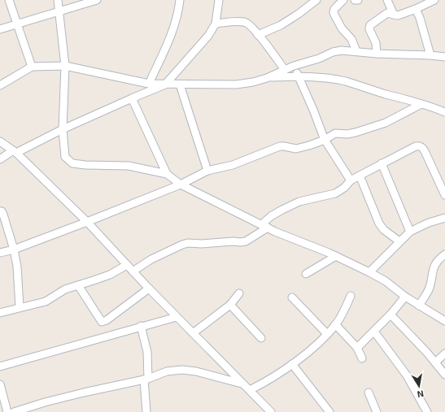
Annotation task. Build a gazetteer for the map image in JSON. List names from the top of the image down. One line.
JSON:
{"north":"bottom"}
